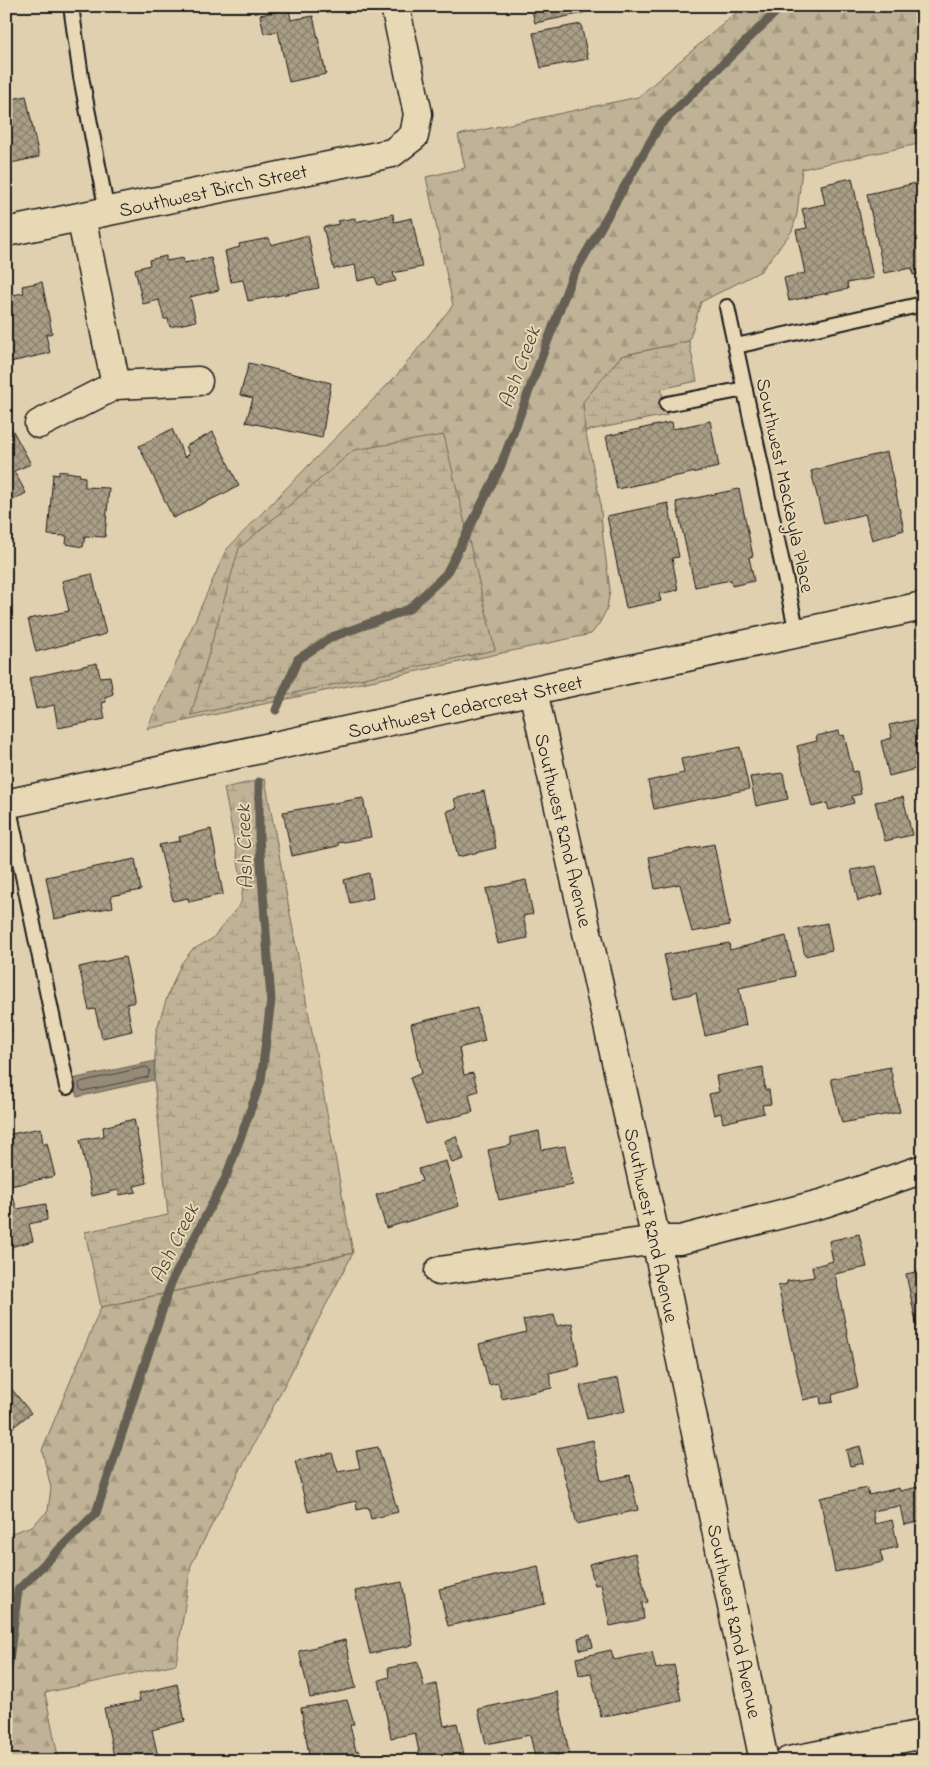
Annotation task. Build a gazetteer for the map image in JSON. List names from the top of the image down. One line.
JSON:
{"streets":{"street":["Southwest Birch Street","Southwest Cedarcrest Street","Southwest 82nd Avenue"],"lane":["Southwest Mackayla Place"]},"crossings":[["Southwest Mackayla Place","Southwest Cedarcrest Street"],["Southwest Cedarcrest Street","Southwest 82nd Avenue"]],"water":["Ash Creek"]}
